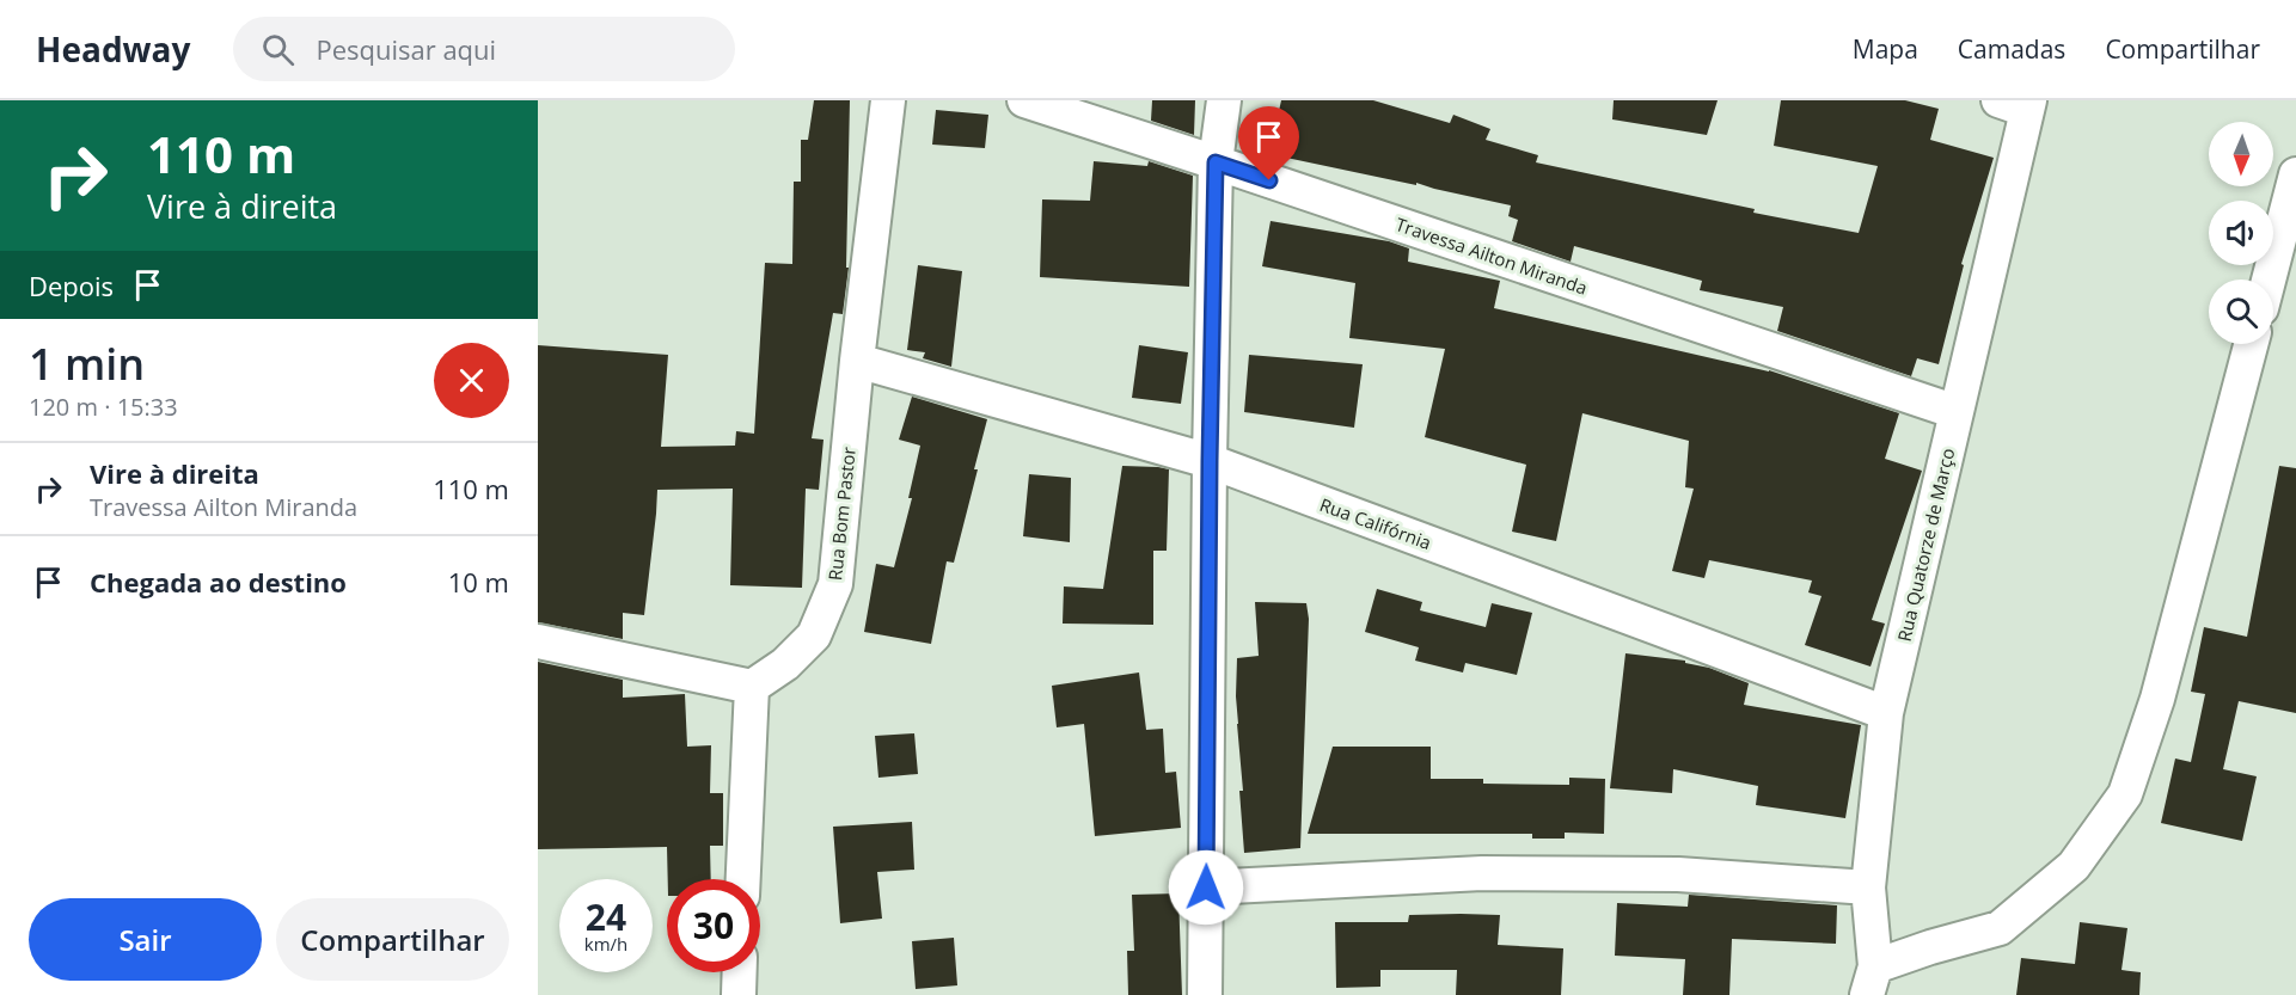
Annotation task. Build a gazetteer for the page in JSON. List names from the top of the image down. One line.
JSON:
{"streets":{"street":["Travessa Ailton Miranda","Rua Bom Pastor","Rua Califórnia","Rua Quatorze de Março"]},"crossings":[["Travessa Ailton Miranda","Rua Quatorze de Março"],["Rua Bom Pastor","Rua Califórnia"],["Rua Califórnia","Rua Quatorze de Março"]],"north":"bottom","page":{"header":"Headway","search":"Pesquisar aqui","nav":["Mapa","Camadas","Compartilhar"],"turn":["110 m","Vire à direita"],"then":"Depois","heading":["1 min","120 m · 15:33"],"list":[{"name":"Vire à direita","note":"Travessa Ailton Miranda","value":"110 m"},{"name":"Chegada ao destino","value":"10 m"}],"speed":"24 km/h","limit":"30","buttons":["Sair","Compartilhar"]}}
